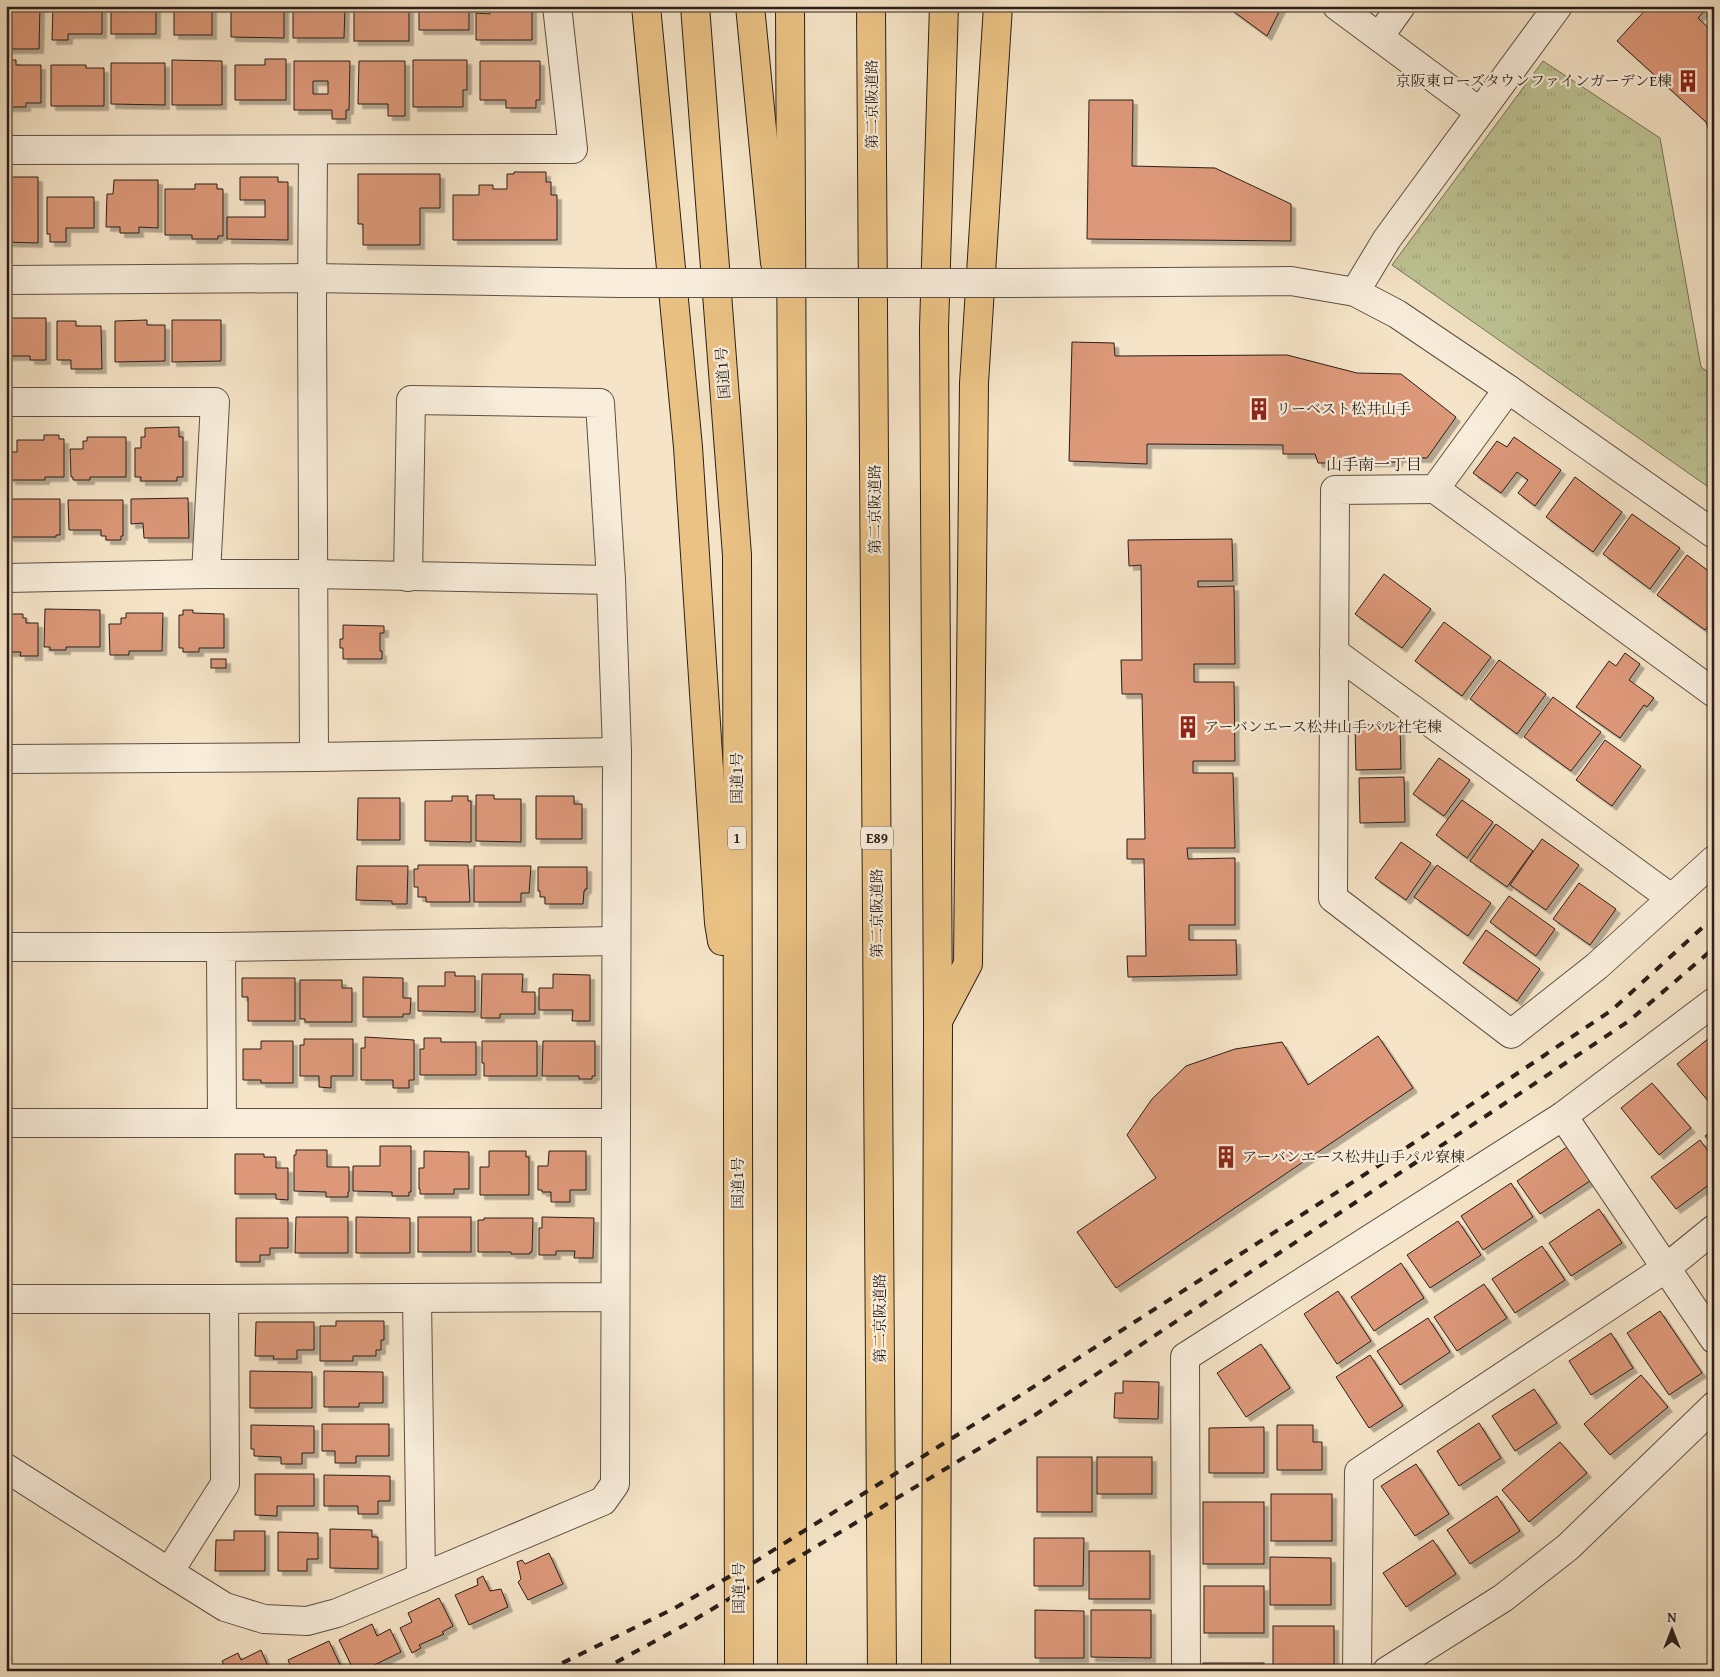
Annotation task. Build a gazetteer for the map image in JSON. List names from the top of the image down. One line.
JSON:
{"streets":{"highway":["第二京阪道路","国道1号","1","E89"]},"crossings":[["国道1号","1"]],"districts":["山手南一丁目"],"places":{"building":["京阪東ローズタウンファインガーデンE棟","リーベスト松井山手","アーバンエース松井山手パル社宅棟","アーバンエース松井山手パル寮棟"]},"north":"top"}
